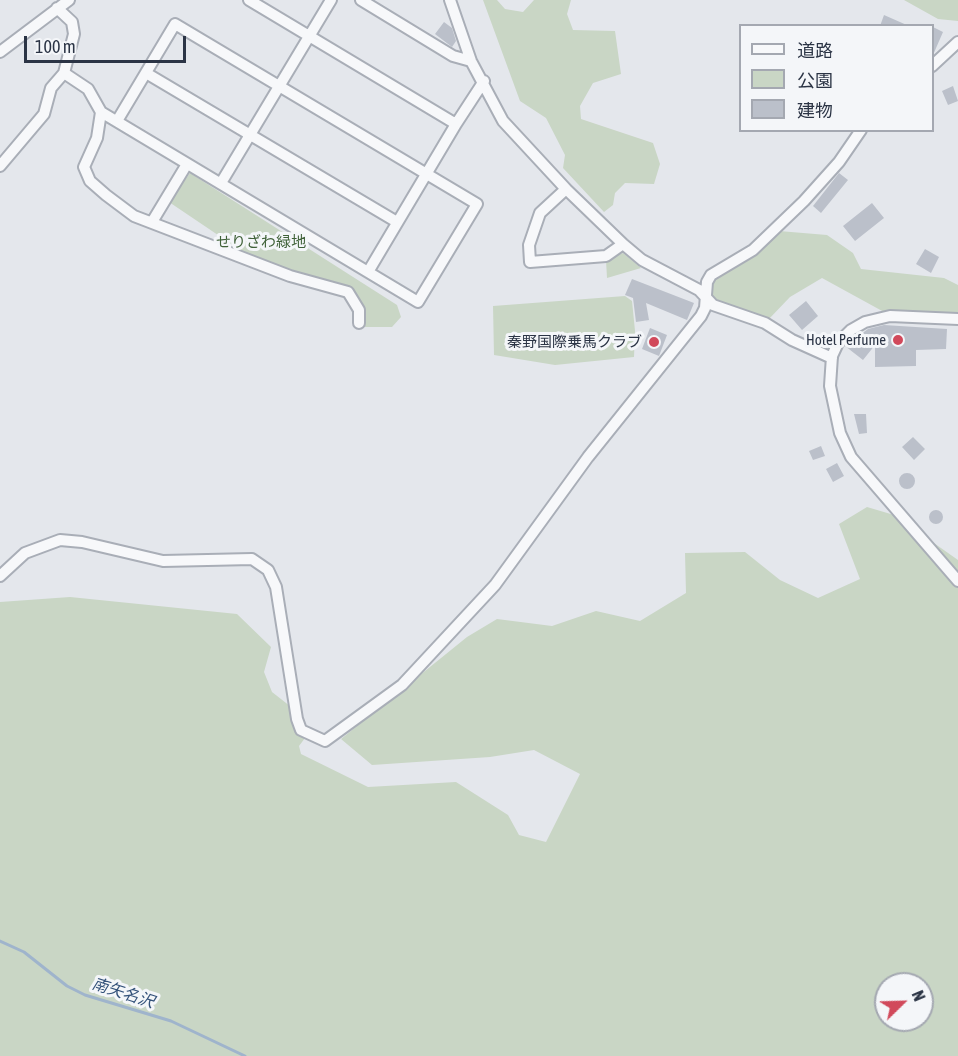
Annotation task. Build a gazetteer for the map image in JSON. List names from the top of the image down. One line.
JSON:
{"water":["南矢名沢"],"parks":["せりざわ緑地"],"places":["Hotel Perfume","秦野国際乗馬クラブ"],"legend":["道路","公園","建物"],"scale_bar":"100 m","north":"top right"}
